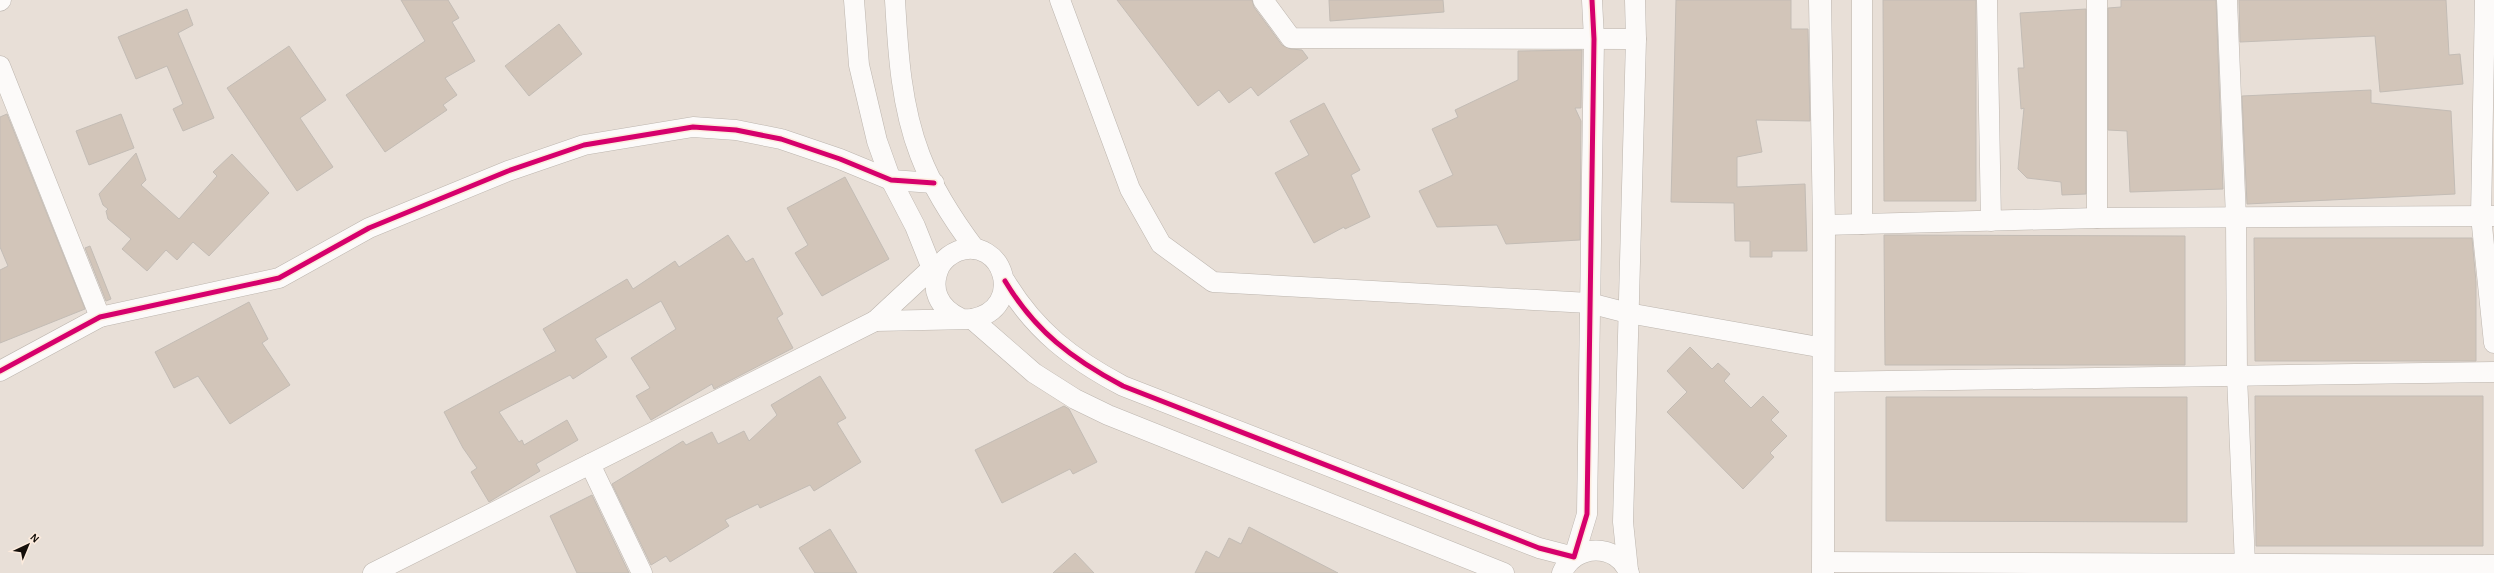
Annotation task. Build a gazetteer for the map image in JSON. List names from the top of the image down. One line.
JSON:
{"north":"top right"}
